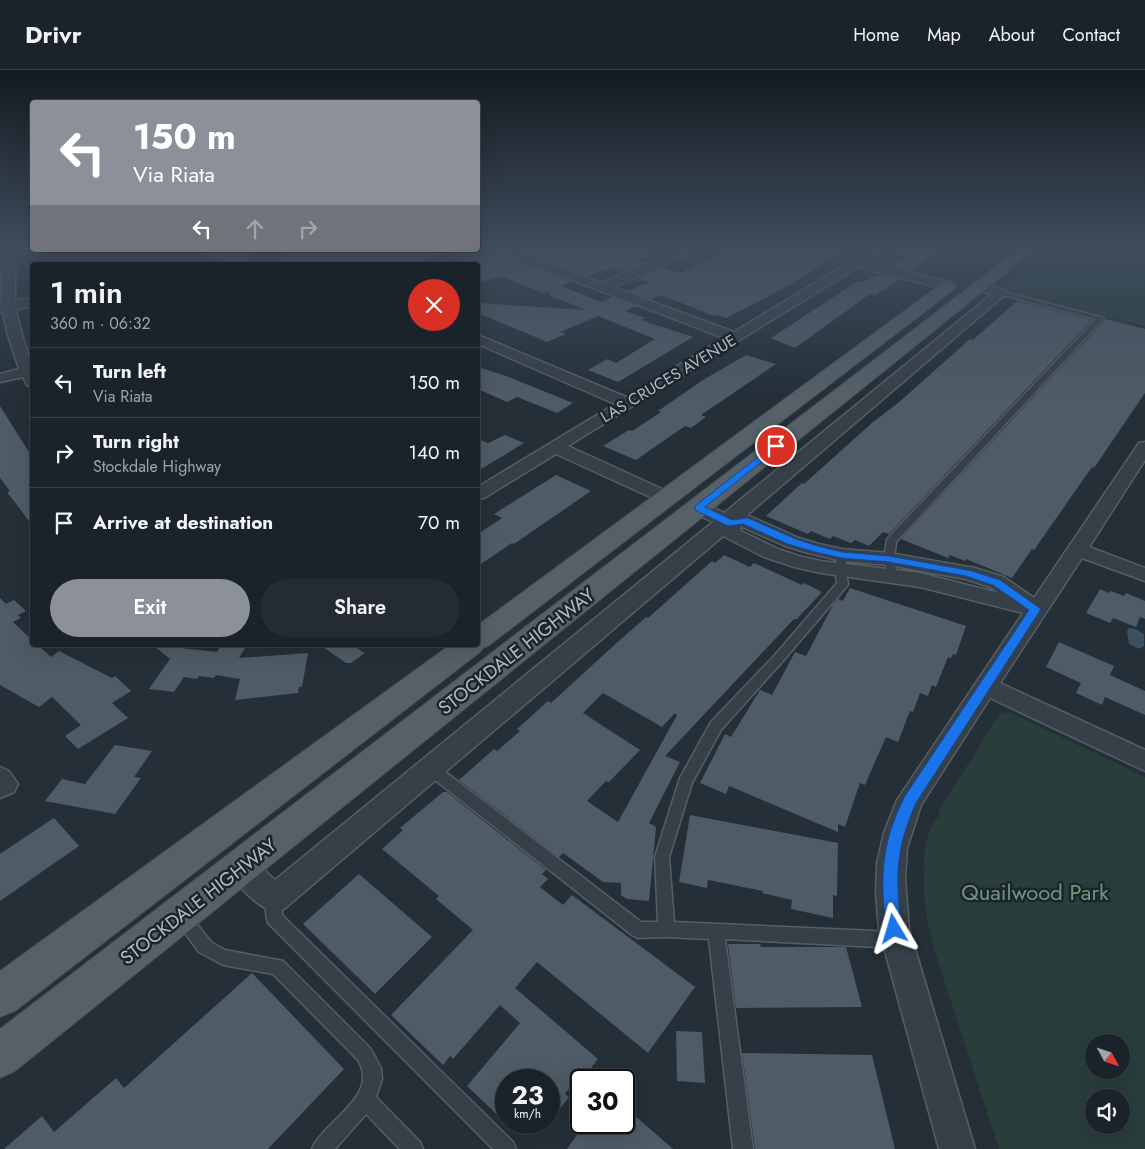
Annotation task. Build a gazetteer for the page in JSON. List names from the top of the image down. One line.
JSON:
{"streets":{"main road":["STOCKDALE HIGHWAY"],"street":["LAS CRUCES AVENUE"]},"parks":["Quailwood Park"],"north":"bottom right","page":{"header":"Drivr","nav":["Home","Map","About","Contact"],"turn":["150 m","Via Riata"],"heading":["1 min","360 m · 06:32"],"list":[{"name":"Turn left","note":"Via Riata","value":"150 m"},{"name":"Turn right","note":"Stockdale Highway","value":"140 m"},{"name":"Arrive at destination","value":"70 m"}],"buttons":["Exit","Share"],"speed":"23 km/h","limit":"30"}}
